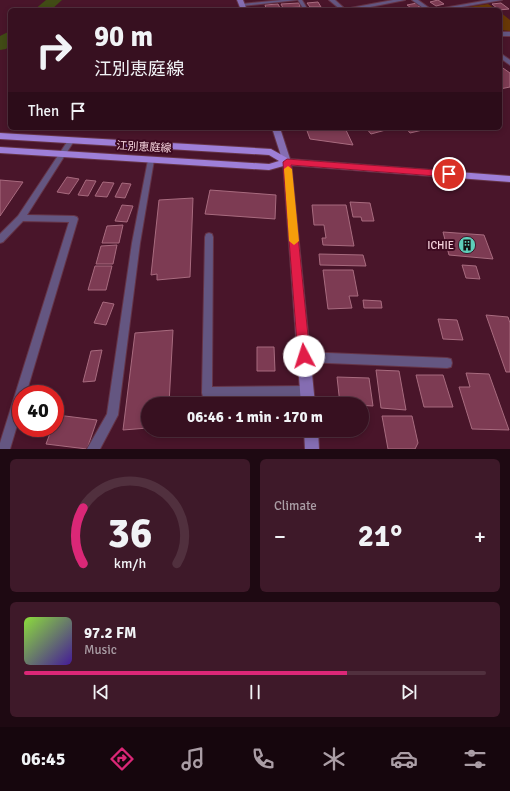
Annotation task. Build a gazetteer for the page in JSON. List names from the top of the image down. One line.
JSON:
{"streets":{"main road":["江別恵庭線"]},"places":{"building":["ICHIE"]},"page":{"turn":["90 m","江別恵庭線"],"then":"Then","limit":"40","trip":"06:46 · 1 min · 170 m","tile":"Climate","heat":["−","21°","+"],"song":["97.2 FM","Music"],"tabs":"06:45","gauge":["36","km/h"]}}
